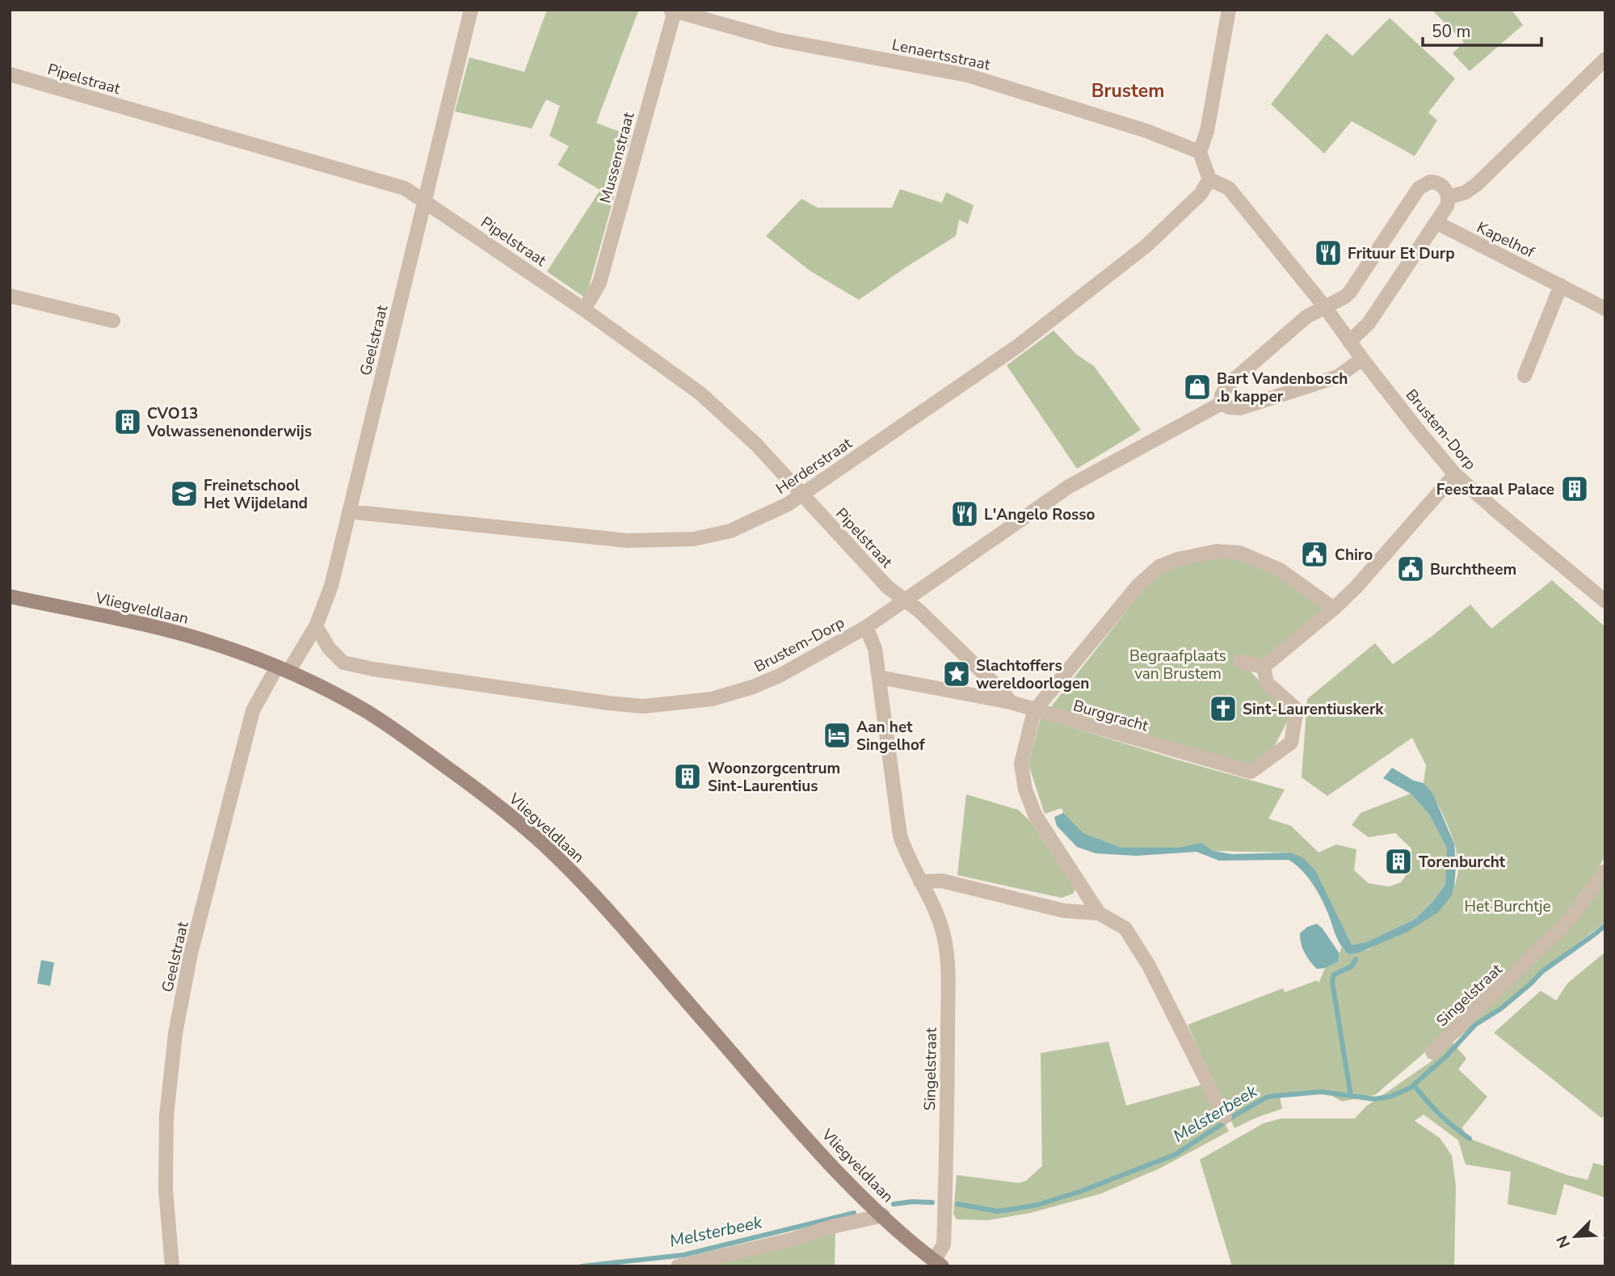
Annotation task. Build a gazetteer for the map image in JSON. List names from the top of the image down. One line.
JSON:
{"streets":{"main road":["Vliegveldlaan"],"street":["Lenaertsstraat","Pipelstraat","Mussenstraat","Kapelhof","Geelstraat","Brustem-Dorp","Herderstraat","Burggracht","Singelstraat"]},"crossings":[["Lenaertsstraat","Mussenstraat"],["Pipelstraat","Mussenstraat"],["Pipelstraat","Geelstraat"],["Pipelstraat","Brustem-Dorp"],["Pipelstraat","Herderstraat"],["Geelstraat","Brustem-Dorp"],["Geelstraat","Herderstraat"],["Geelstraat","Vliegveldlaan"],["Brustem-Dorp","Herderstraat"],["Brustem-Dorp","Singelstraat"],["Vliegveldlaan","Singelstraat"]],"districts":["Brustem"],"water":["Melsterbeek"],"parks":["Begraafplaats van Brustem","Het Burchtje"],"places":{"restaurant":["Frituur Et Durp","L'Angelo Rosso"],"shop":["Bart Vandenbosch .b kapper"],"building":["CVO13 Volwassenenonderwijs","Feestzaal Palace","Woonzorgcentrum Sint-Laurentius","Torenburcht"],"school or university":["Freinetschool Het Wijdeland"],"public building":["Chiro","Burchtheem"],"place":["Slachtoffers wereldoorlogen"],"church":["Sint-Laurentiuskerk"],"hotel":["Aan het Singelhof"]},"scale_bar":"50 m","north":"bottom left"}
